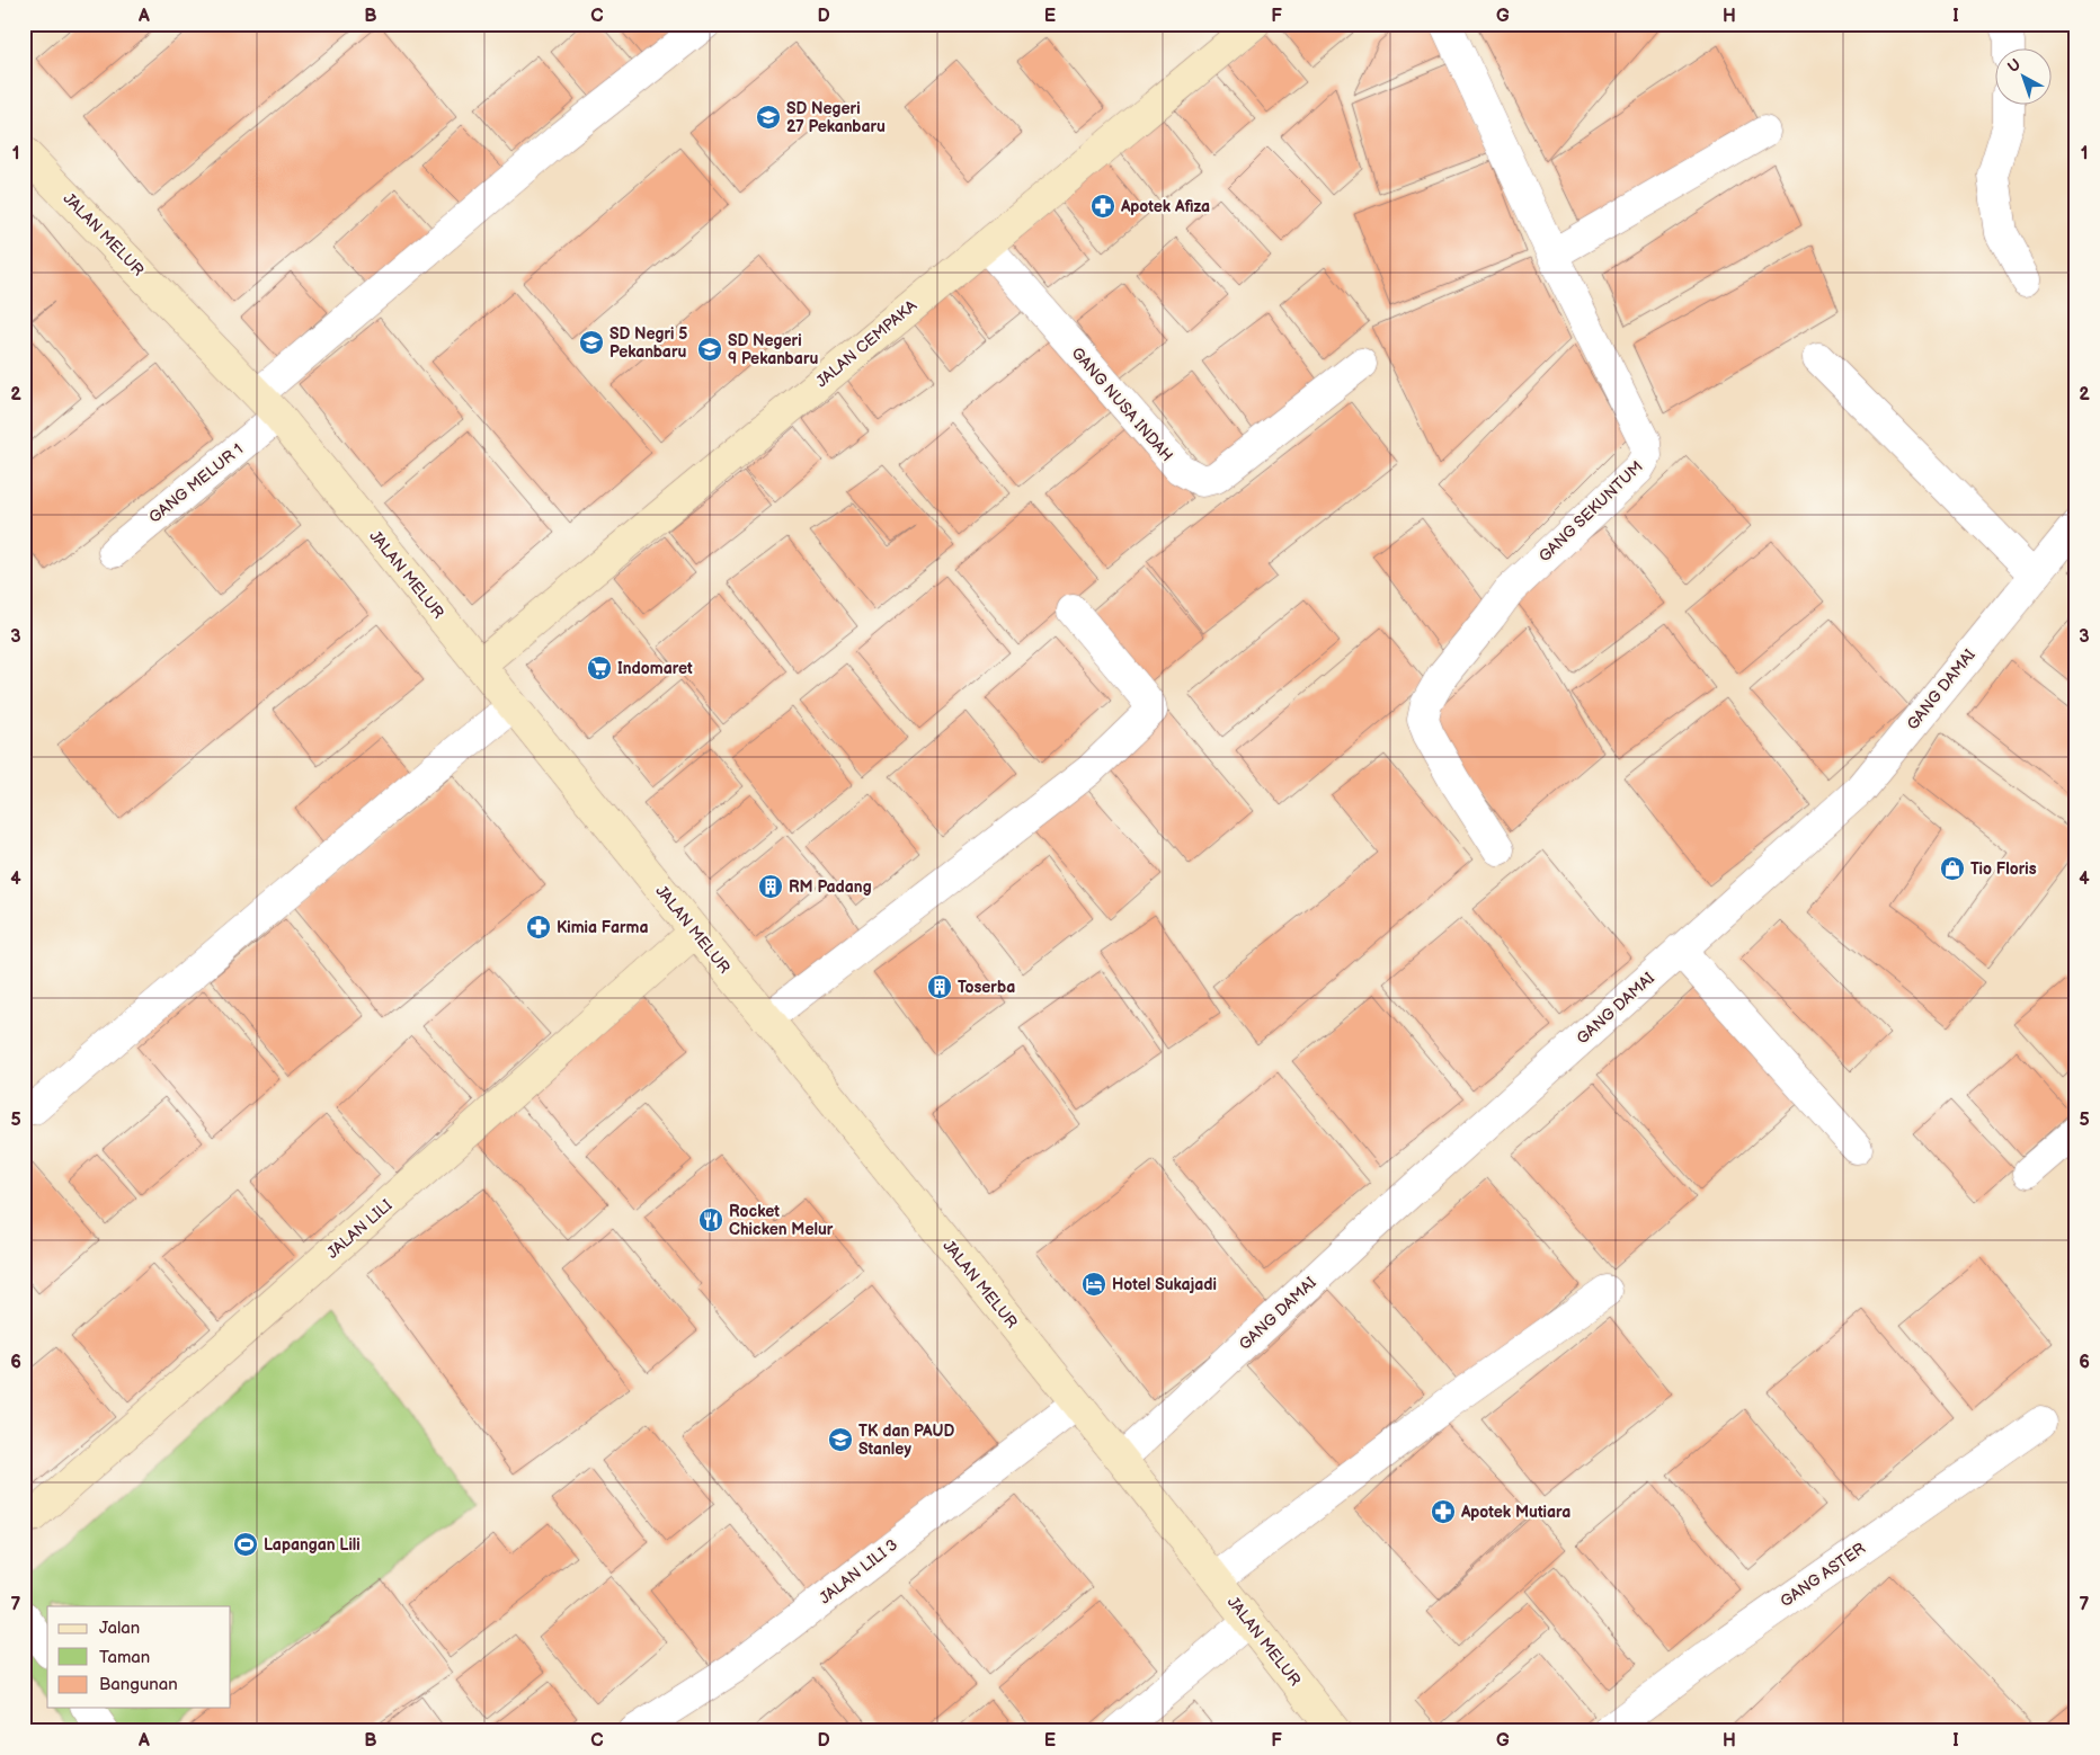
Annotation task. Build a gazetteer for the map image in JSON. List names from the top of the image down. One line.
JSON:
{"streets":{"street":["JALAN MELUR","JALAN CEMPAKA","GANG NUSA INDAH","GANG MELUR 1","GANG SEKUNTUM","GANG DAMAI","JALAN LILI","JALAN LILI 3","GANG ASTER"]},"crossings":[["JALAN MELUR","JALAN CEMPAKA"],["JALAN MELUR","GANG MELUR 1"],["JALAN MELUR","GANG DAMAI"],["JALAN MELUR","JALAN LILI"],["JALAN MELUR","JALAN LILI 3"],["JALAN CEMPAKA","GANG NUSA INDAH"]],"places":{"school or university":["SD Negeri 27 Pekanbaru","SD Negri 5 Pekanbaru","SD Negeri 9 Pekanbaru","TK dan PAUD Stanley"],"pharmacy":["Apotek Afiza","Kimia Farma","Apotek Mutiara"],"supermarket":["Indomaret"],"shop":["Tio Floris"],"building":["RM Padang","Toserba"],"restaurant":["Rocket Chicken Melur"],"hotel":["Hotel Sukajadi"],"sports":["Lapangan Lili"]},"legend":["Jalan","Taman","Bangunan"],"north":"top left","grid":{"columns":["A","B","C","D","E","F","G","H","I"],"rows":["1","2","3","4","5","6","7"]}}
